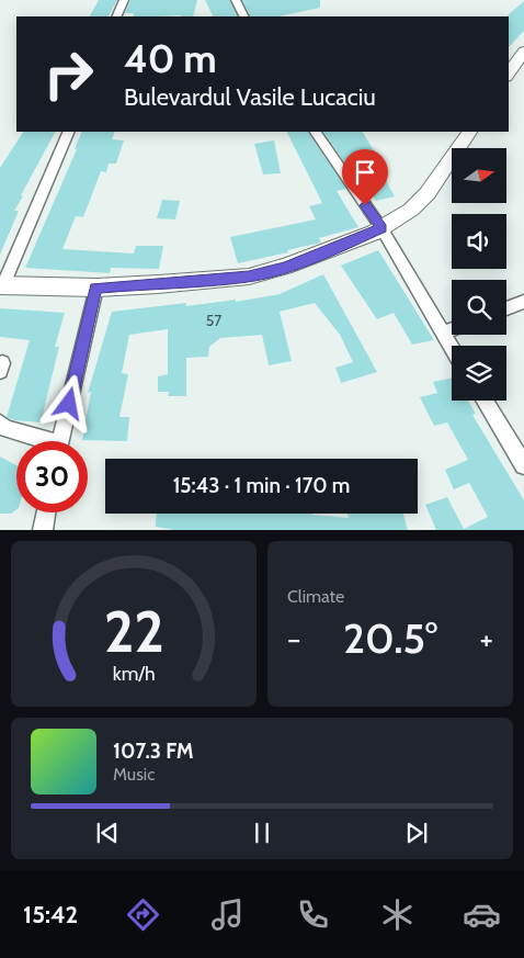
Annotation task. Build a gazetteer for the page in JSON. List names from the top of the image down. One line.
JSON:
{"house_numbers":["57"],"north":"right","page":{"turn":["40 m","Bulevardul Vasile Lucaciu"],"limit":"30","trip":"15:43 · 1 min · 170 m","tile":"Climate","heat":["−","20.5°","+"],"song":["107.3 FM","Music"],"tabs":"15:42","gauge":["22","km/h"]}}
